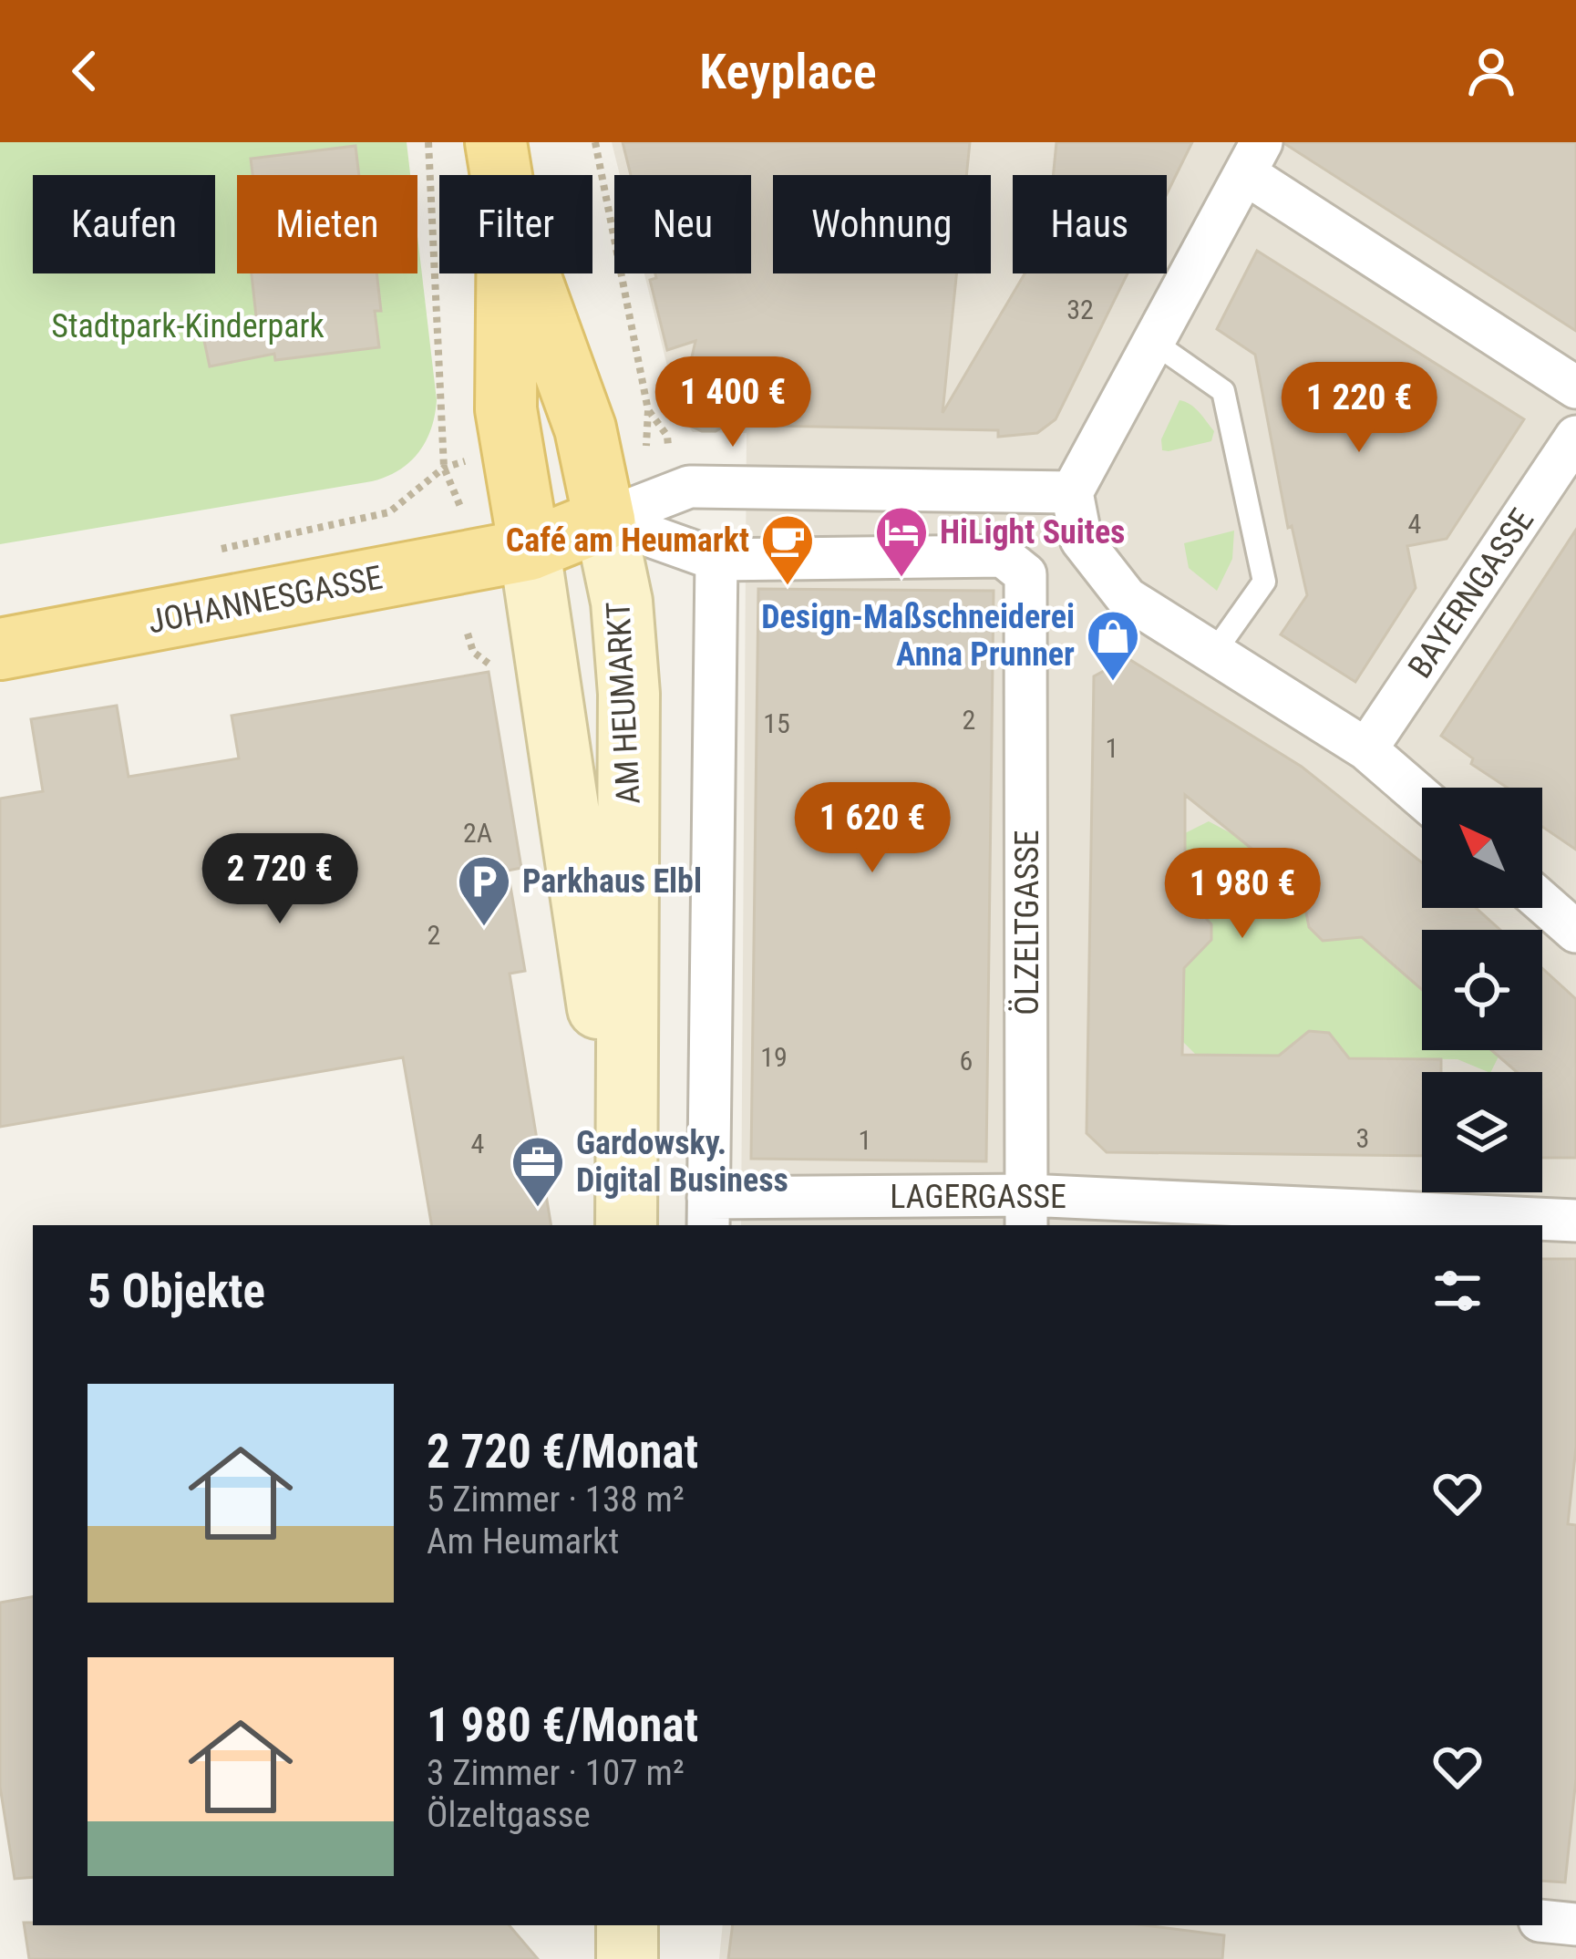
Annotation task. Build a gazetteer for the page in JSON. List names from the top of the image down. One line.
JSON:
{"streets":{"main road":["JOHANNESGASSE","AM HEUMARKT"],"street":["BAYERNGASSE","ÖLZELTGASSE","LAGERGASSE"]},"crossings":[["JOHANNESGASSE","AM HEUMARKT"],["ÖLZELTGASSE","LAGERGASSE"]],"parks":["Stadtpark-Kinderpark"],"places":{"hotel":["HiLight Suites"],"cafe":["Café am Heumarkt"],"shop":["Design-Maßschneiderei Anna Prunner"],"parking":["Parkhaus Elbl"],"office":["Gardowsky. Digital Business"]},"house_numbers":["32","4","2","15","1","2A","2","19","6","3","1","4"],"north":"top left","page":{"header":"Keyplace","chip":["Kaufen","Mieten","Filter","Neu","Wohnung","Haus"],"price":["1 400 €","1 220 €","1 620 €","2 720 €","1 980 €"],"heading":"5 Objekte","list":[{"name":"2 720 €/Monat","note":"5 Zimmer · 138 m² · Am Heumarkt"},{"name":"1 980 €/Monat","note":"3 Zimmer · 107 m² · Ölzeltgasse"}]}}
